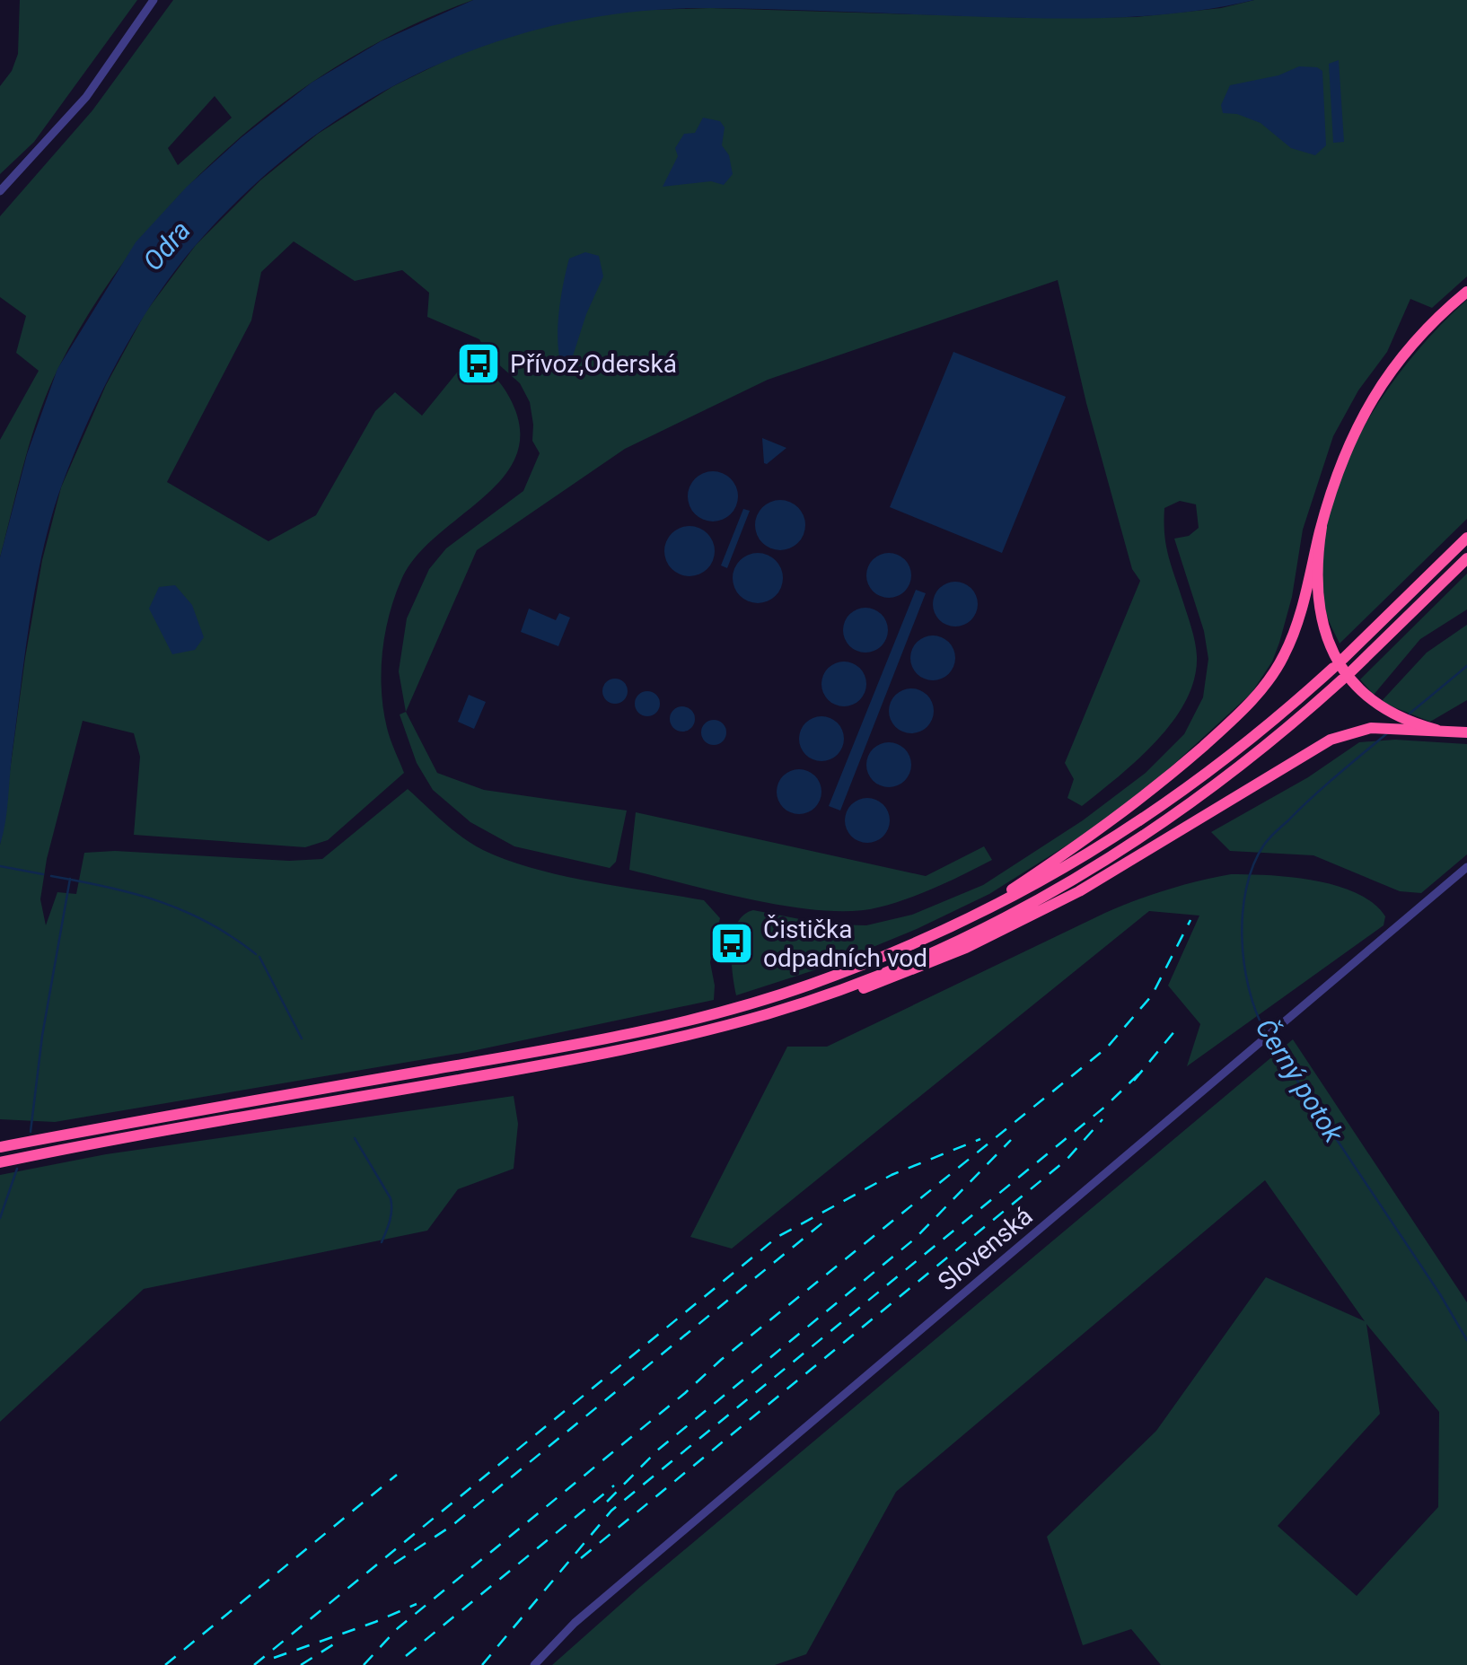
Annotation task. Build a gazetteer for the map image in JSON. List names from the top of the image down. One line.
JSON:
{"streets":{"street":["Slovenská"]},"water":["Odra","Černý potok"],"places":{"bus stop":["Přívoz,Oderská","Čistička odpadních vod"]}}
